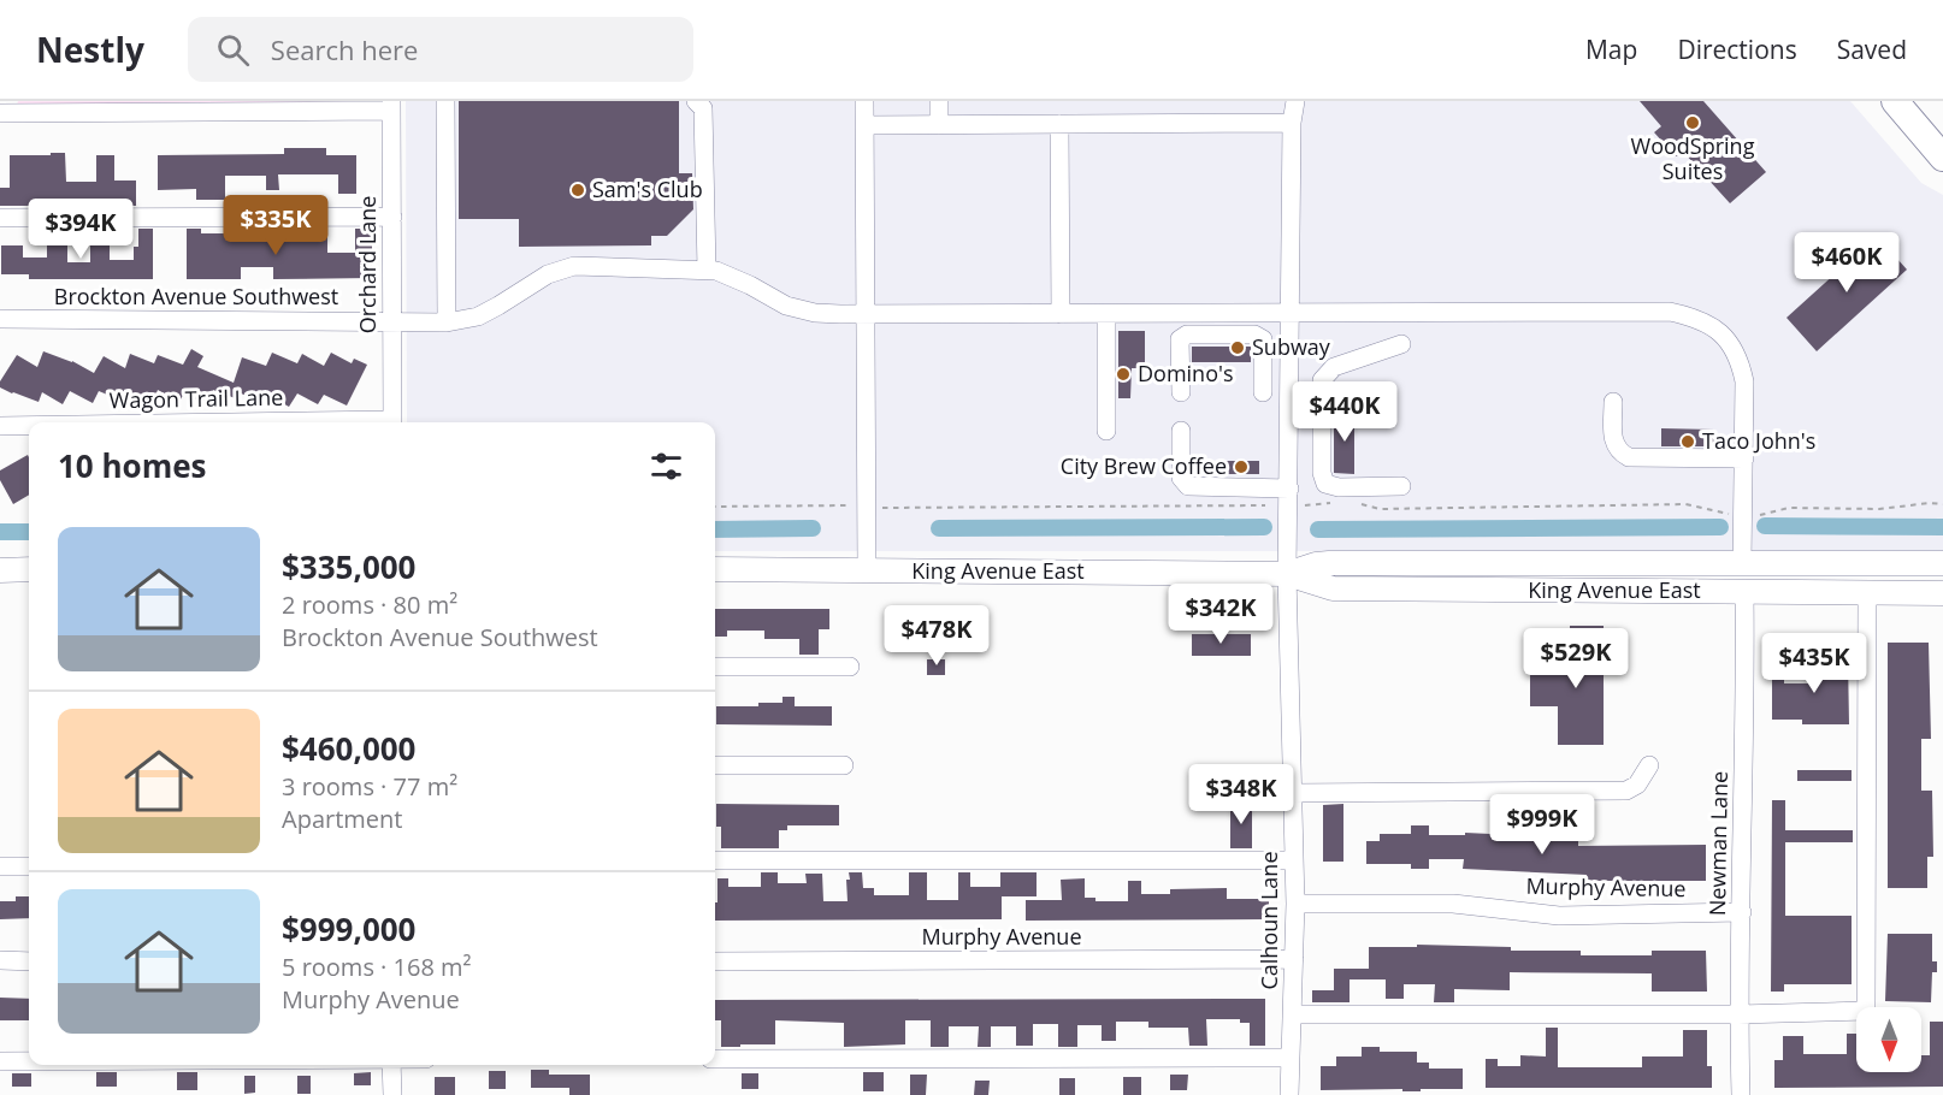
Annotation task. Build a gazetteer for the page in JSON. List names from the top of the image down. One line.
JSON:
{"streets":{"main road":["King Avenue East"],"street":["Orchard Lane","Brockton Avenue Southwest","Wagon Trail Lane","Newman Lane","Murphy Avenue","Calhoun Lane"]},"crossings":[["Orchard Lane","Brockton Avenue Southwest"],["Brockton Avenue Southwest","King Avenue East"],["Brockton Avenue Southwest","Calhoun Lane"],["King Avenue East","Newman Lane"],["King Avenue East","Calhoun Lane"],["Newman Lane","Murphy Avenue"],["Murphy Avenue","Calhoun Lane"]],"places":["WoodSpring Suites","Sam's Club","Subway","Domino's","Taco John's","City Brew Coffee"],"north":"bottom","page":{"header":"Nestly","search":"Search here","nav":["Map","Directions","Saved"],"price":["$335K","$394K","$460K","$440K","$342K","$478K","$529K","$435K","$348K","$999K"],"heading":"10 homes","list":[{"name":"$335,000","note":"2 rooms · 80 m² · Brockton Avenue Southwest"},{"name":"$460,000","note":"3 rooms · 77 m² · Apartment"},{"name":"$999,000","note":"5 rooms · 168 m² · Murphy Avenue"}]}}
